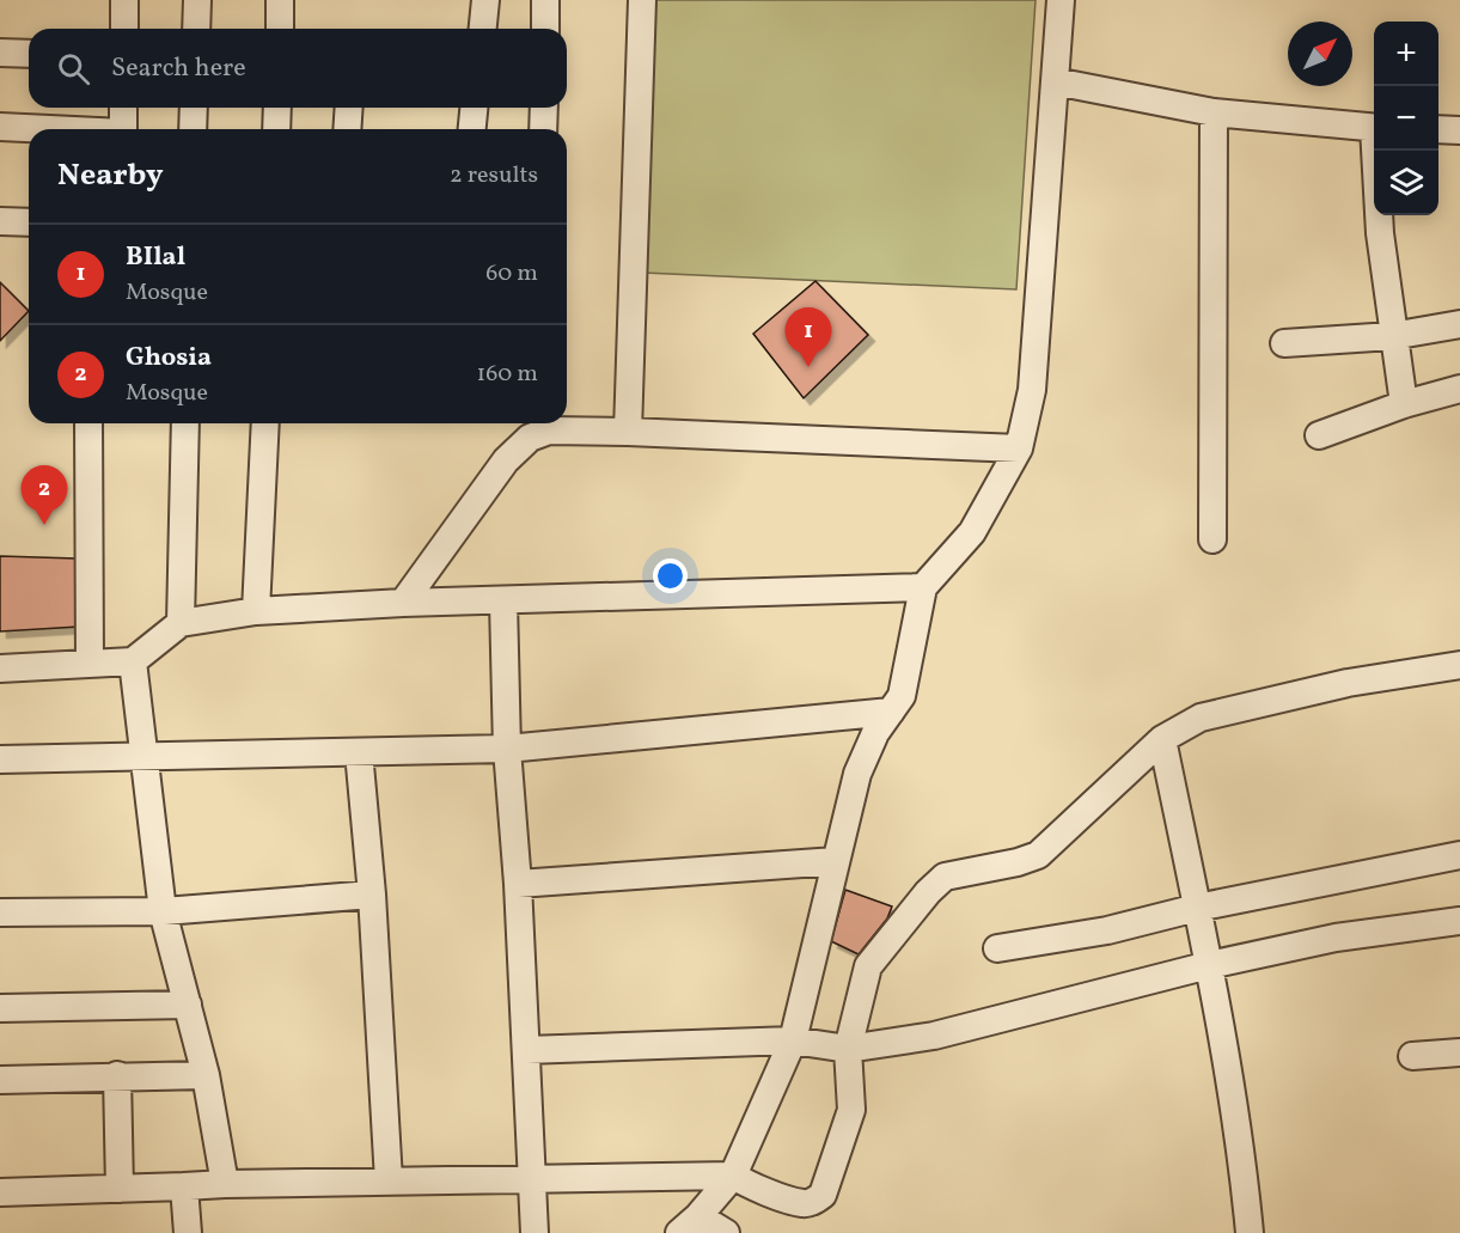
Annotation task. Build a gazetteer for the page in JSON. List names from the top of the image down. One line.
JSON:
{"north":"top right","page":{"map_buttons":["+","−"],"search":"Search here","heading":["Nearby","2 results"],"list":[{"mark":"1","name":"BIlal","note":"Mosque","value":"60 m"},{"mark":"2","name":"Ghosia","note":"Mosque","value":"160 m"}],"pins":["1","2"]}}
